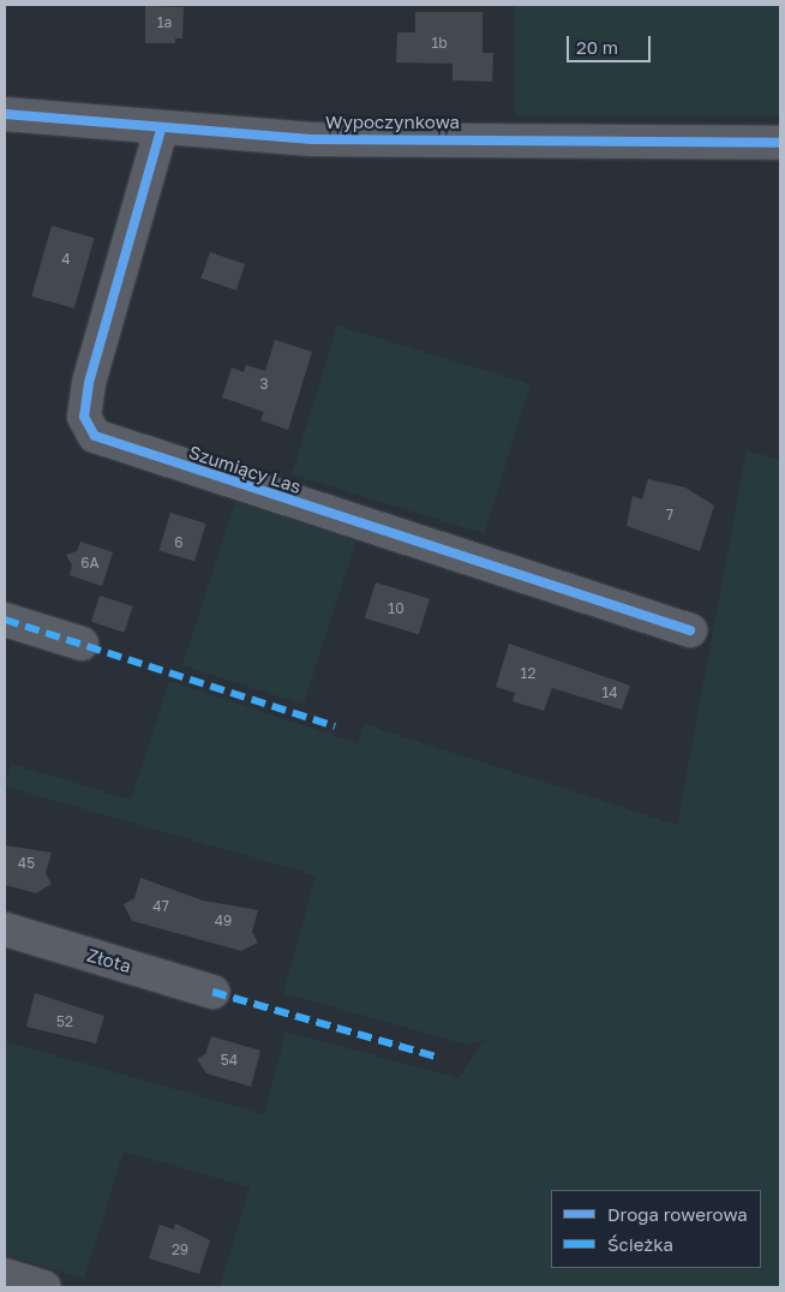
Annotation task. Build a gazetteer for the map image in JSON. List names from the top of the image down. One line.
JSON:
{"streets":{"street":["Wypoczynkowa","Szumiący Las","Złota"]},"crossings":[["Wypoczynkowa","Szumiący Las"]],"house_numbers":["1a","1b","4","3","7","6","6A","10","12","14","45","47","49","52","54","29"],"legend":["Droga rowerowa","Ścieżka"],"scale_bar":"20 m"}
